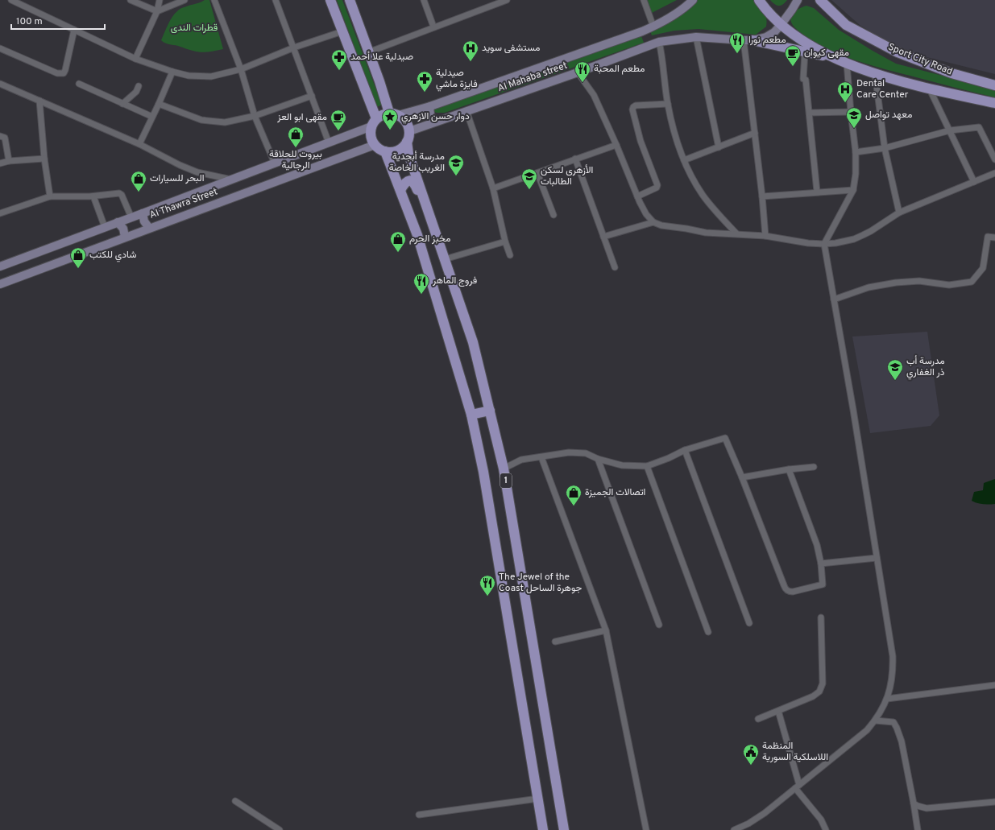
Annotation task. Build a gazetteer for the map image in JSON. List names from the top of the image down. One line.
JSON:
{"streets":{"main road":["Sport City Road","Al Mahaba street","Al Thawra Street","1"]},"crossings":[["Al Mahaba street","Al Thawra Street"],["Al Mahaba street","1"],["Al Thawra Street","1"]],"parks":["قطرات الندى"],"places":{"restaurant":["مطعم نورا","مطعم المحبة","فروج الماهر","The Jewel of the Coast جوهرة الساحل"],"hospital":["مستشفى سويد","Dental Care Center"],"cafe":["مقهى كيوان","مقهى ابو العز"],"pharmacy":["صيدلية علا أحمد","صيدلية فايزة ماشي"],"school or university":["معهد تواصل","مدرسة أبجدية الغريب الخاصة","الأزهري لسكن الطالبات","مدرسة أب ذر الغفاري"],"place":["دوار حسن الازهري"],"shop":["بيروت للحلاقة الرجالية","البحر للسيارات","مخبز الحرم","شادي للكتب","اتصالات الجميزة"],"public building":["المنظمة اللاسلكية السورية"]},"scale_bar":"100 m"}
